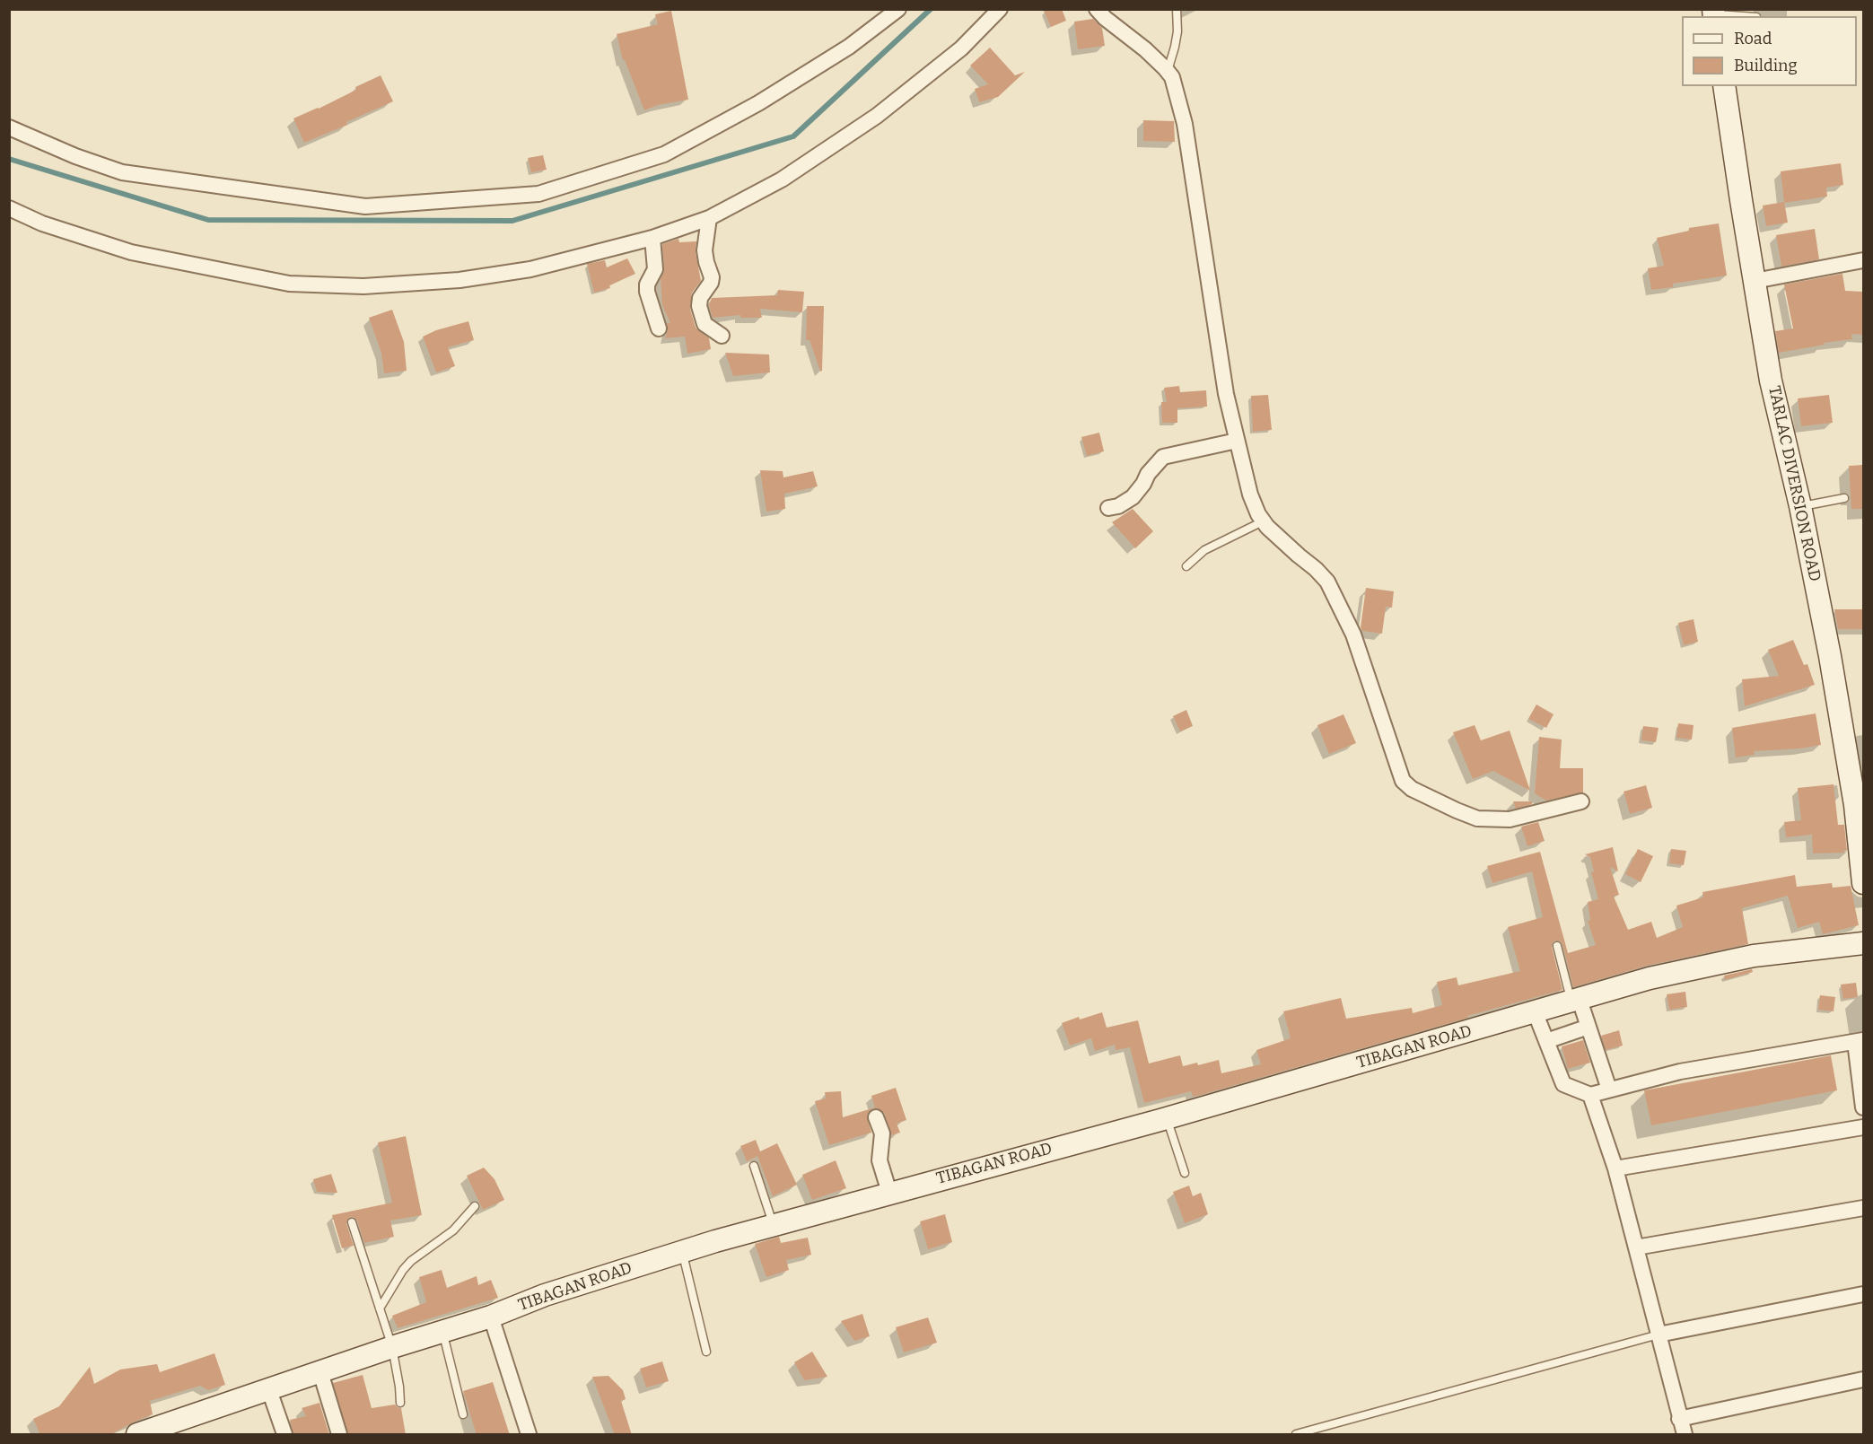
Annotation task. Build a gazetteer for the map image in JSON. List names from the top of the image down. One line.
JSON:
{"streets":{"main road":["TARLAC DIVERSION ROAD","TIBAGAN ROAD"]},"legend":["Road","Building"]}
